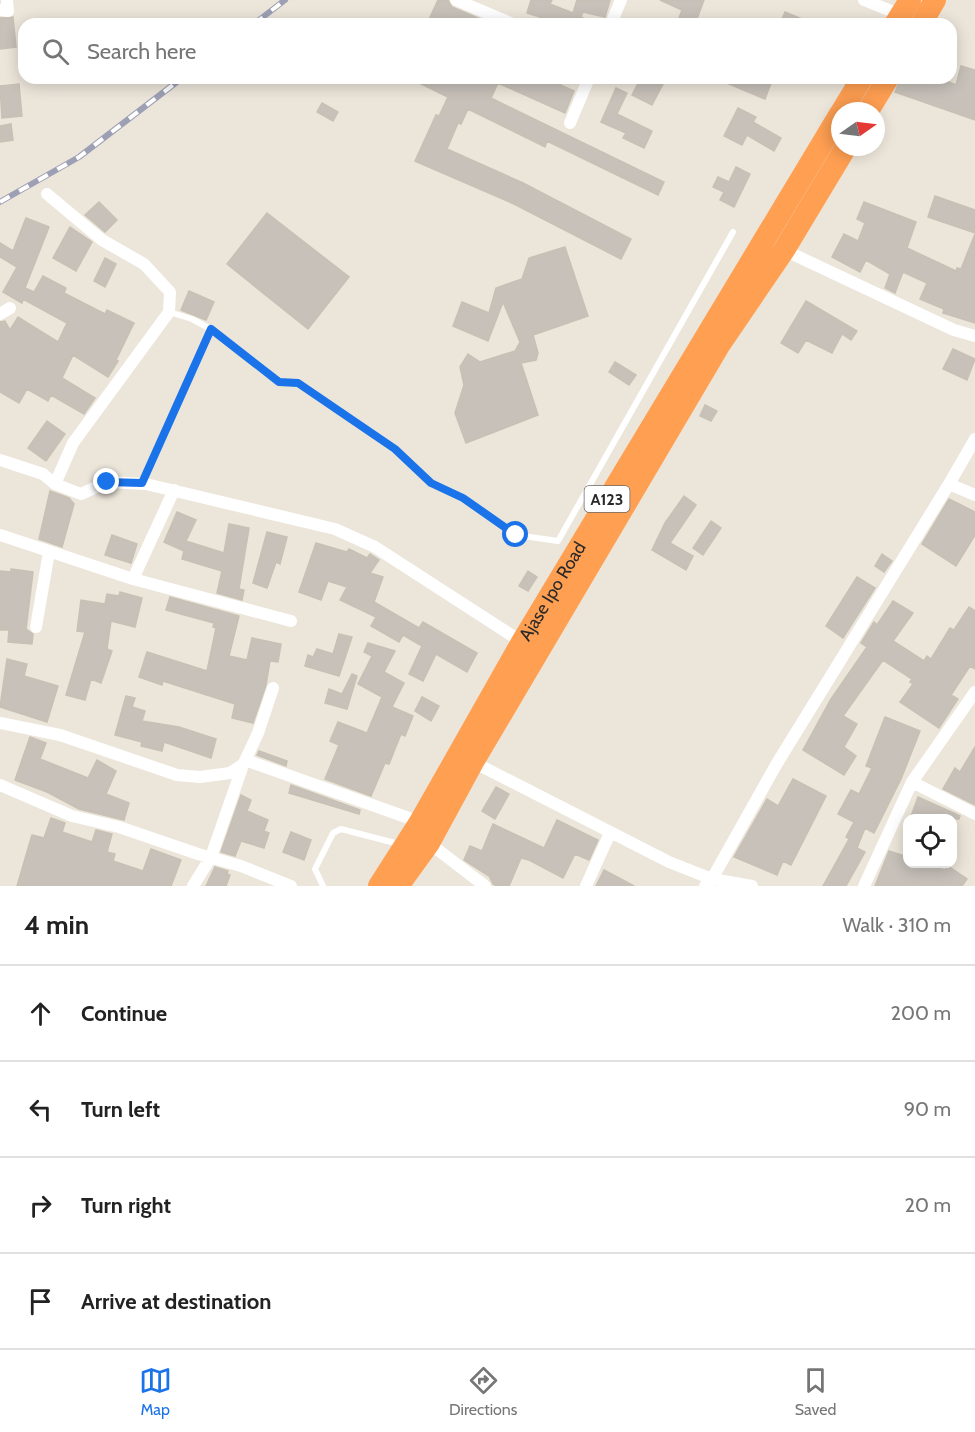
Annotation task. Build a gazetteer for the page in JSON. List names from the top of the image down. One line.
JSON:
{"streets":{"highway":["A123","Ajase Ipo Road"]},"north":"right","page":{"search":"Search here","heading":["4 min","Walk · 310 m"],"list":[["Continue","200 m"],["Turn left","90 m"],["Turn right","20 m"],"Arrive at destination"],"nav":["Map","Directions","Saved"]}}
